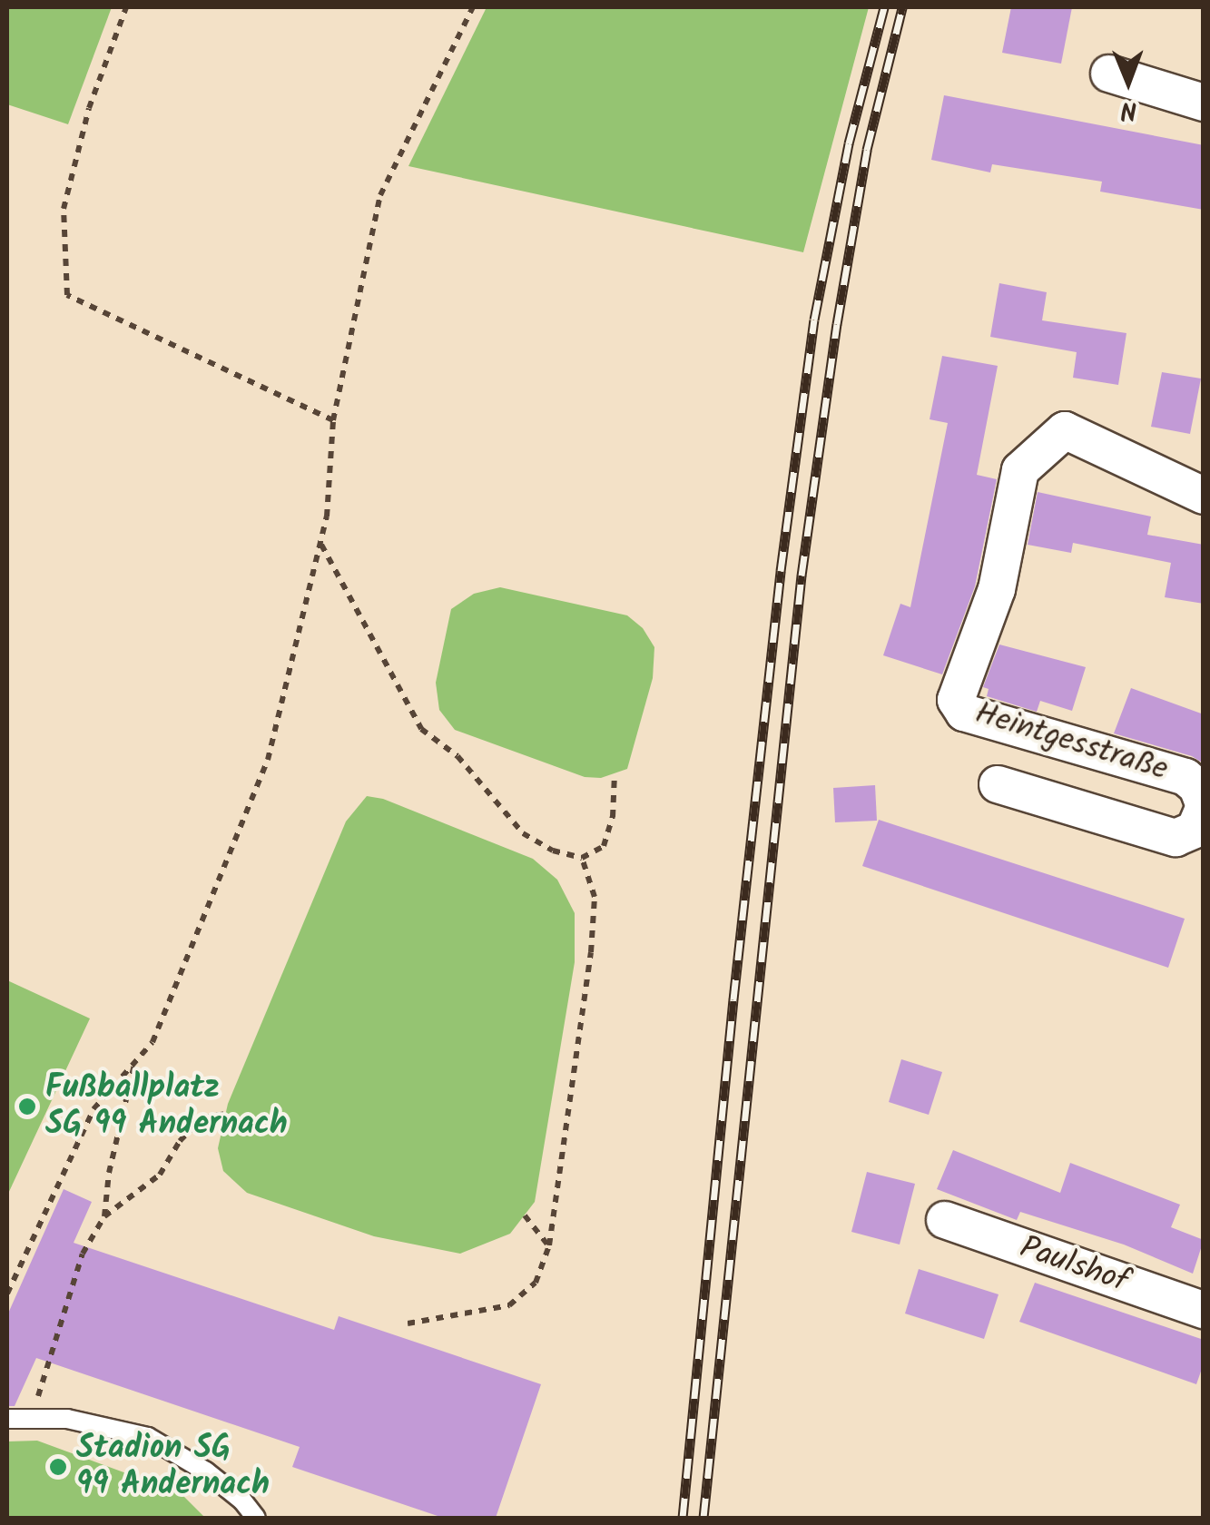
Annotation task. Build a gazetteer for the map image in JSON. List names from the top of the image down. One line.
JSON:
{"streets":{"street":["Heintgesstraße","Paulshof"]},"places":["Fußballplatz SG 99 Andernach","Stadion SG 99 Andernach"],"north":"bottom"}
